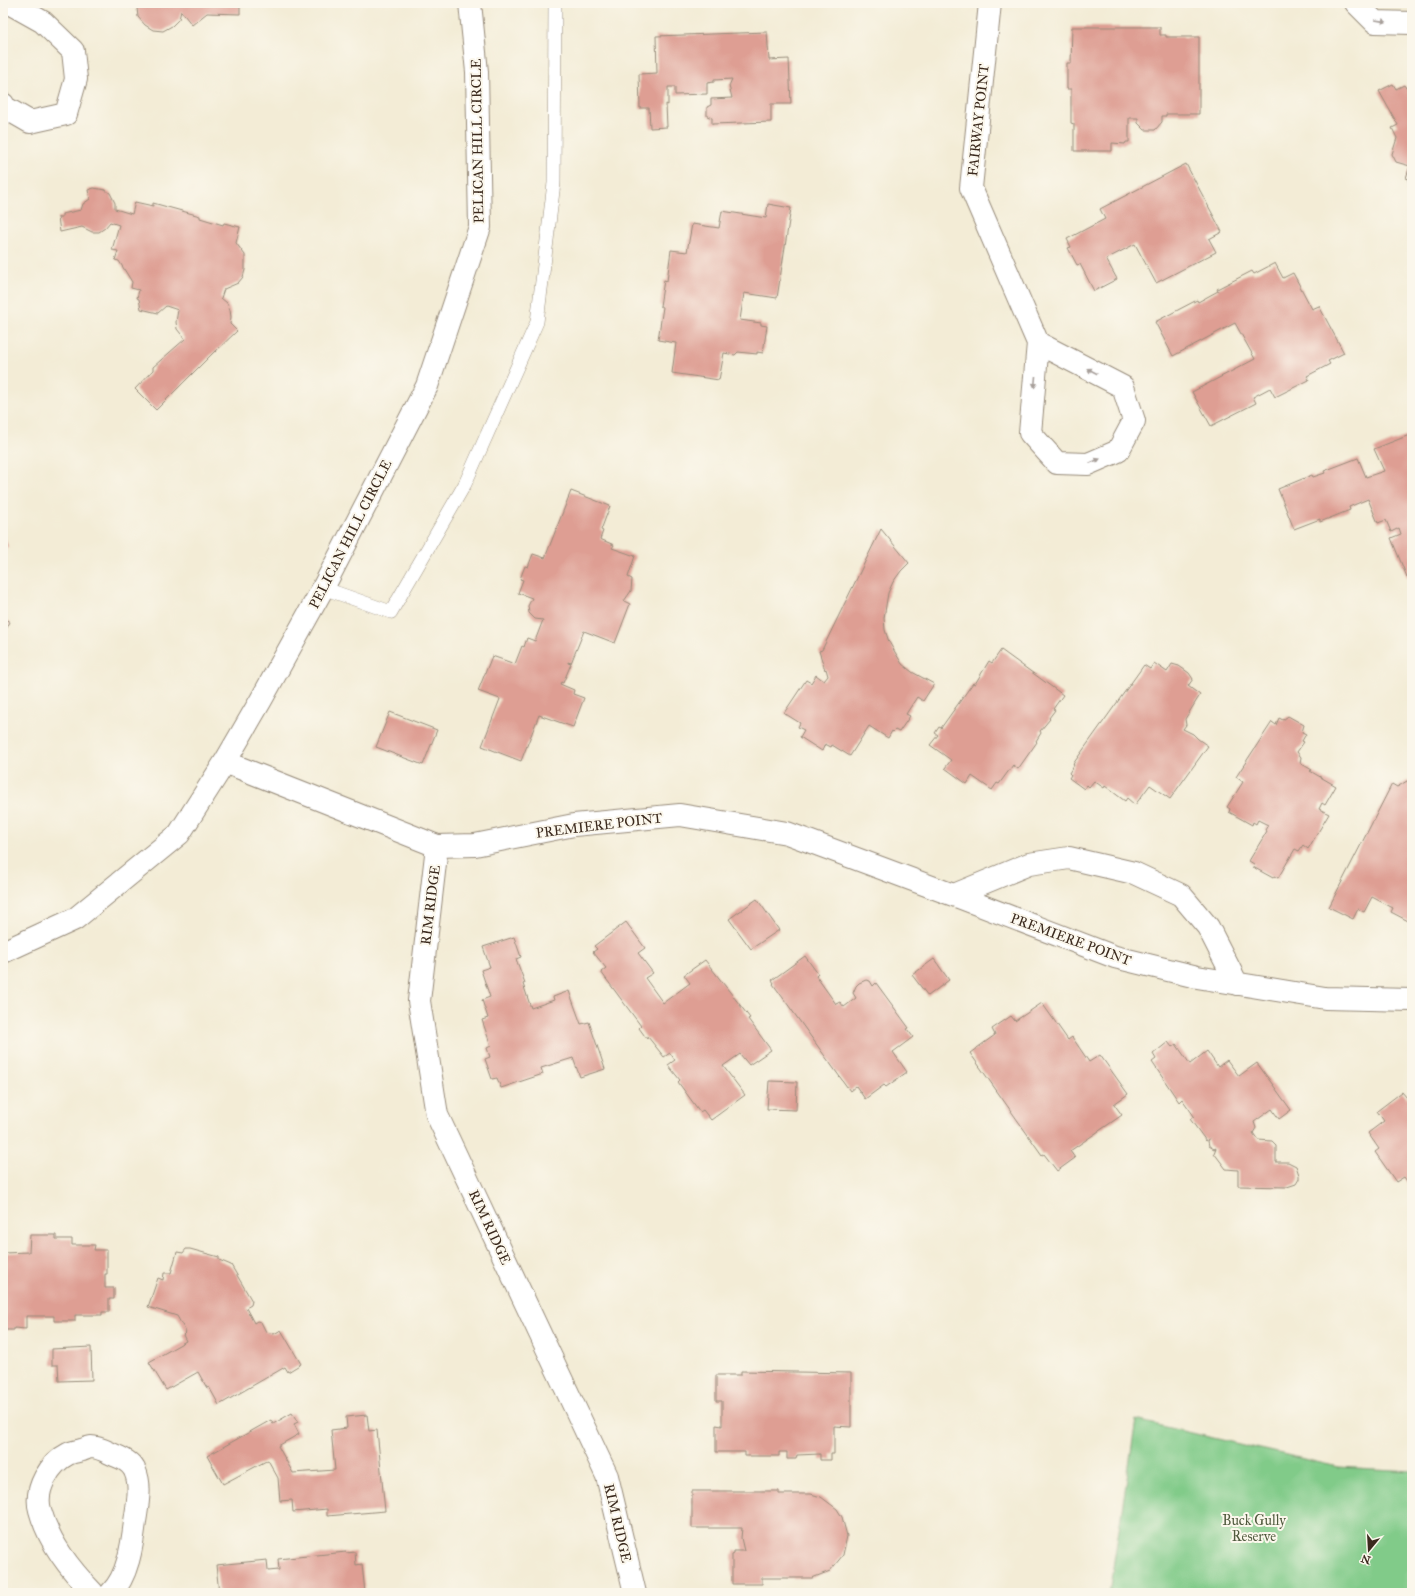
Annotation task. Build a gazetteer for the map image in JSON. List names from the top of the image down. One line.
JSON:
{"streets":{"street":["FAIRWAY POINT","PELICAN HILL CIRCLE","PREMIERE POINT","RIM RIDGE"]},"crossings":[["PELICAN HILL CIRCLE","PREMIERE POINT"],["PREMIERE POINT","RIM RIDGE"]],"parks":["Buck Gully Reserve"],"north":"bottom"}
